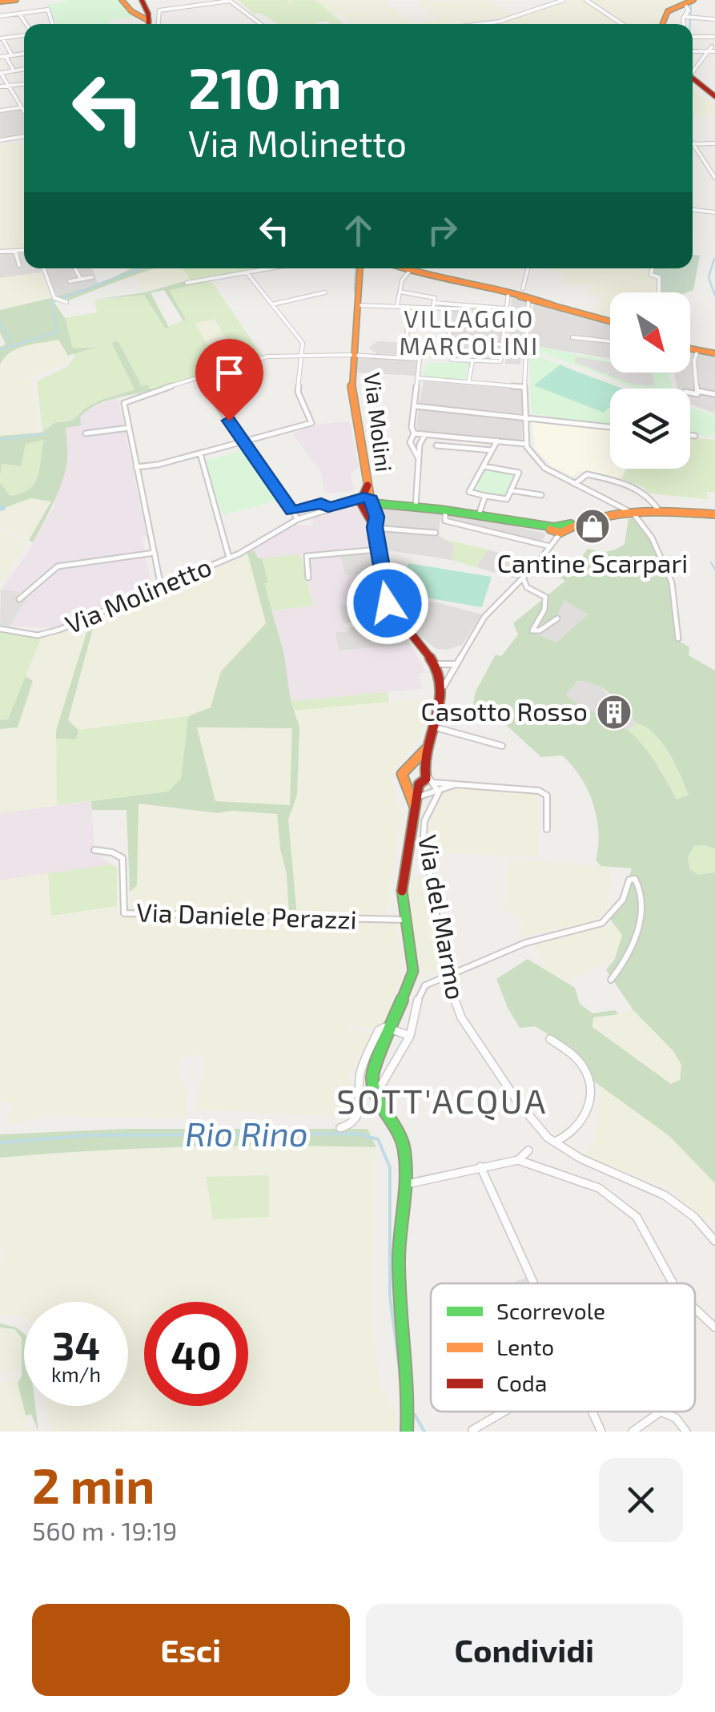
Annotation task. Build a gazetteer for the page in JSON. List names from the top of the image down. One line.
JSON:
{"streets":{"street":["Via Molini","Via Molinetto","Via Daniele Perazzi","Via del Marmo"]},"crossings":[["Via Molini","Via Molinetto"]],"districts":["VILLAGGIO MARCOLINI","SOTT'ACQUA"],"water":["Rio Rino"],"places":{"shop":["Cantine Scarpari"],"building":["Casotto Rosso"]},"legend":["Scorrevole","Lento","Coda"],"north":"bottom right","page":{"turn":["210 m","Via Molinetto"],"speed":"34 km/h","limit":"40","heading":["2 min","560 m · 19:19"],"buttons":["Esci","Condividi"]}}
